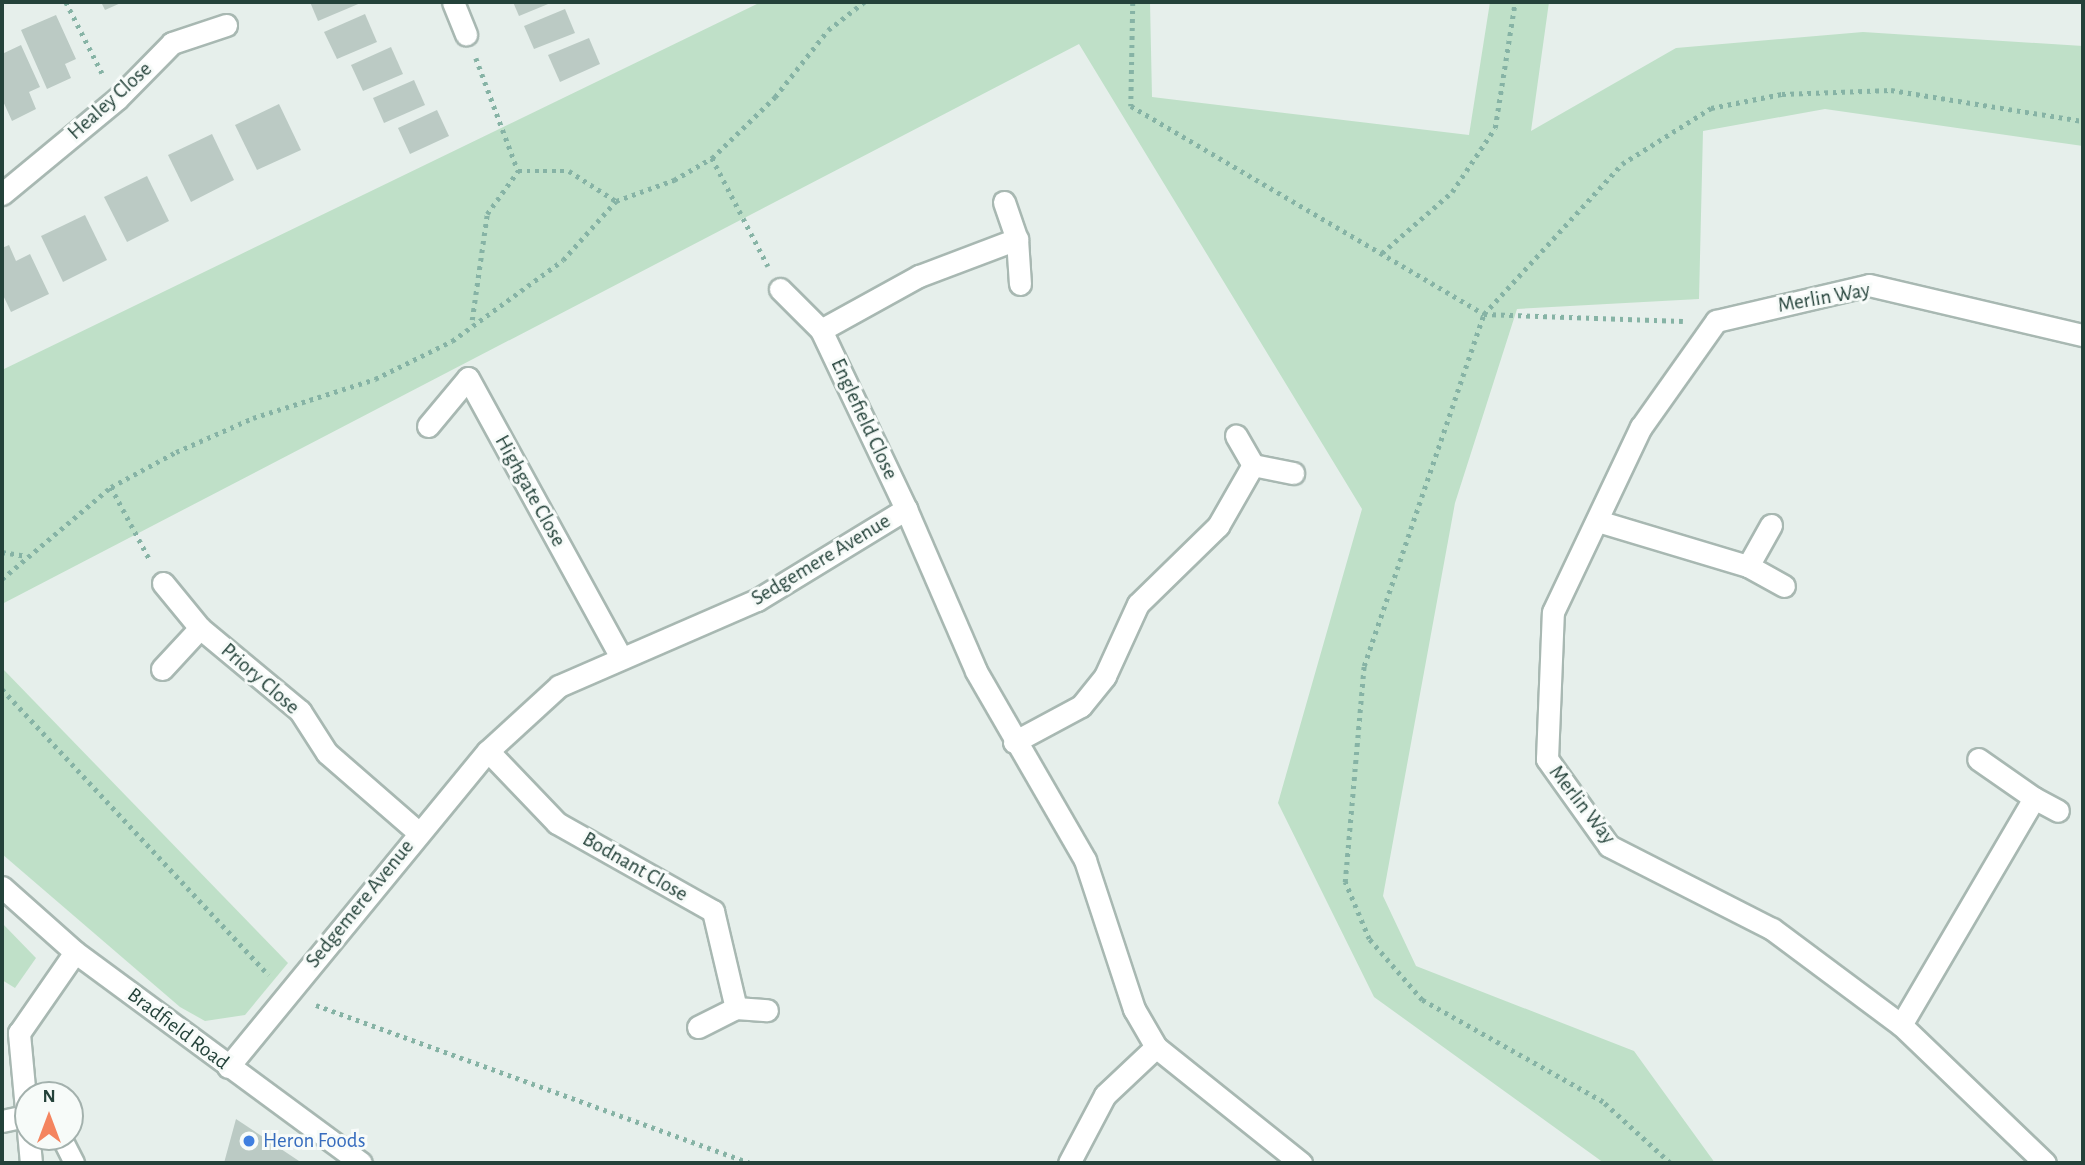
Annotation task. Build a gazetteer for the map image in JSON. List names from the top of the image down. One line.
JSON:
{"streets":{"street":["Healey Close","Merlin Way","Englefield Close","Highgate Close","Sedgemere Avenue","Priory Close","Bodnant Close","Bradfield Road"]},"crossings":[["Englefield Close","Sedgemere Avenue"],["Highgate Close","Sedgemere Avenue"],["Sedgemere Avenue","Priory Close"],["Sedgemere Avenue","Bodnant Close"],["Sedgemere Avenue","Bradfield Road"]],"places":["Heron Foods"],"north":"top"}
